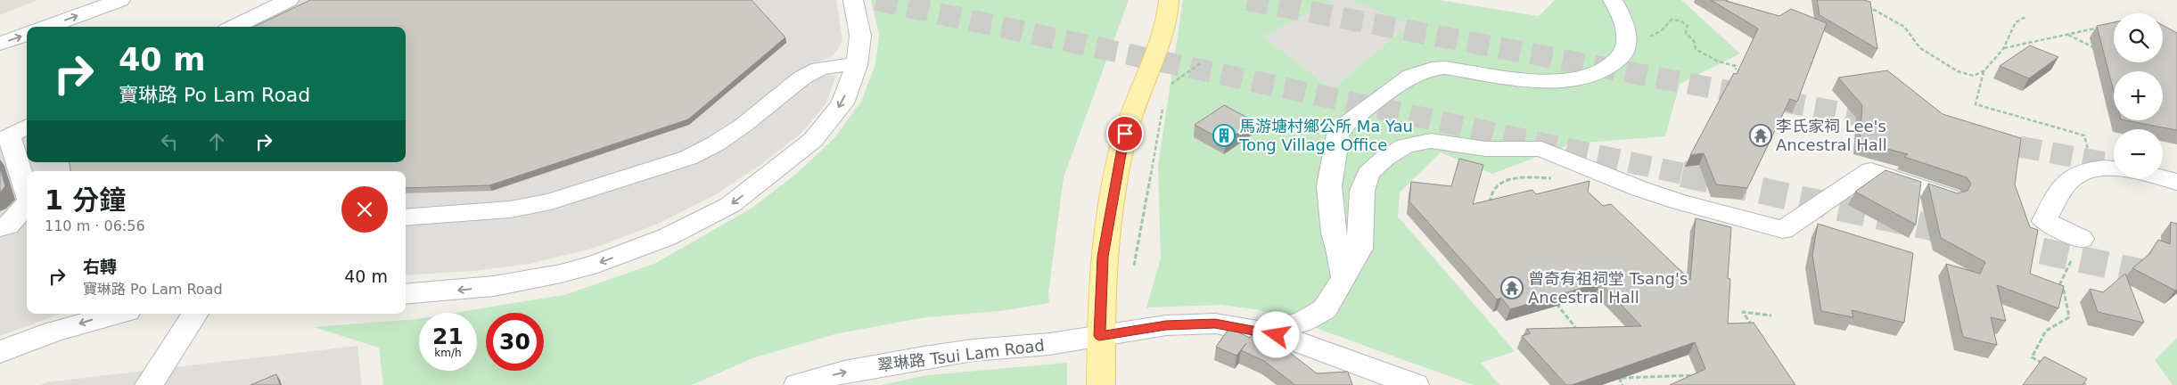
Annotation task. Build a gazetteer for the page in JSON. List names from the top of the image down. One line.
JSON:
{"streets":{"street":["翠琳路 Tsui Lam Road"]},"one_way":["翠琳路 Tsui Lam Road"],"places":{"building":["馬游塘村鄉公所 Ma Yau Tong Village Office"],"temple":["李氏家祠 Lee's Ancestral Hall","曾奇有祖祠堂 Tsang's Ancestral Hall"]},"page":{"map_buttons":["+","−"],"turn":["40 m","寶琳路 Po Lam Road"],"heading":["1 分鐘","110 m · 06:56"],"list":[{"name":"右轉","note":"寶琳路 Po Lam Road","value":"40 m"}],"speed":"21 km/h","limit":"30"}}
